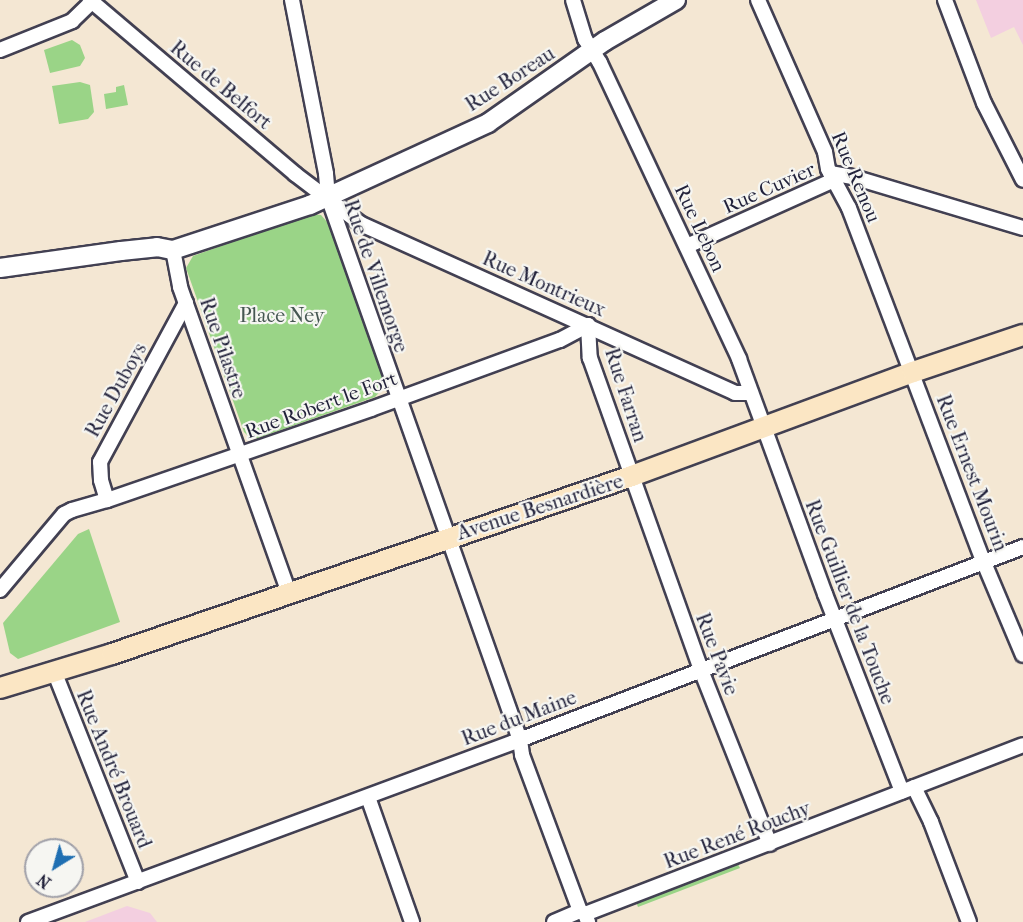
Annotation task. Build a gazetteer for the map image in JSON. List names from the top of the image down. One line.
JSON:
{"streets":{"main road":["Avenue Besnardière"],"street":["Rue Boreau","Rue de Belfort","Rue Renou","Rue Cuvier","Rue Lebon","Rue de Villemorge","Rue Montrieux","Rue Pilastre","Rue Duboys","Rue Farran","Rue Robert le Fort","Rue Ernest Mourin","Rue Guillier de la Touche","Rue Pavie","Rue du Maine","Rue André Brouard","Rue René Rouchy"]},"crossings":[["Rue Boreau","Rue de Belfort"],["Rue Boreau","Rue Lebon"],["Rue Boreau","Rue de Villemorge"],["Rue Boreau","Rue Montrieux"],["Rue Boreau","Rue Pilastre"],["Rue de Belfort","Rue de Villemorge"],["Rue de Belfort","Rue Montrieux"],["Rue Renou","Rue Cuvier"],["Rue Renou","Rue Ernest Mourin"],["Rue Renou","Avenue Besnardière"],["Rue Cuvier","Rue Lebon"],["Rue Lebon","Rue Montrieux"],["Rue Lebon","Avenue Besnardière"],["Rue Lebon","Rue Guillier de la Touche"],["Rue de Villemorge","Rue Montrieux"],["Rue de Villemorge","Rue Robert le Fort"],["Rue de Villemorge","Avenue Besnardière"],["Rue de Villemorge","Rue du Maine"],["Rue de Villemorge","Rue René Rouchy"],["Rue Montrieux","Rue Farran"],["Rue Montrieux","Rue Robert le Fort"],["Rue Pilastre","Rue Duboys"],["Rue Pilastre","Rue Robert le Fort"],["Rue Pilastre","Avenue Besnardière"],["Rue Duboys","Rue Robert le Fort"],["Rue Farran","Rue Robert le Fort"],["Rue Farran","Avenue Besnardière"],["Rue Farran","Rue Pavie"],["Rue Ernest Mourin","Avenue Besnardière"],["Rue Ernest Mourin","Rue du Maine"],["Avenue Besnardière","Rue Guillier de la Touche"],["Avenue Besnardière","Rue Pavie"],["Avenue Besnardière","Rue André Brouard"],["Rue Guillier de la Touche","Rue du Maine"],["Rue Guillier de la Touche","Rue René Rouchy"],["Rue Pavie","Rue du Maine"],["Rue Pavie","Rue René Rouchy"],["Rue du Maine","Rue André Brouard"]],"parks":["Place Ney"],"north":"bottom left"}
